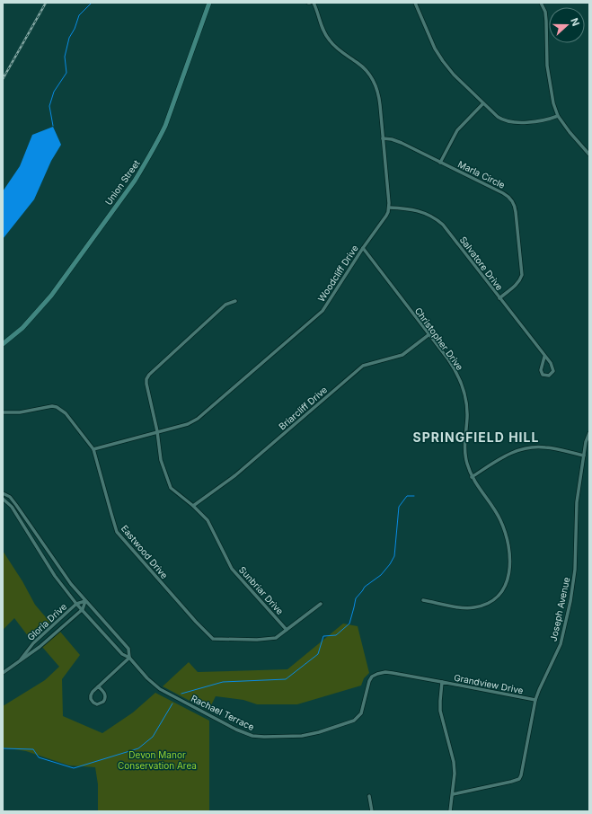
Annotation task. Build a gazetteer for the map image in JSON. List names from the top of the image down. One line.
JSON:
{"streets":{"main road":["Union Street"],"street":["Marla Circle","Salvatore Drive","Woodcliff Drive","Christopher Drive","Briarcliff Drive","Eastwood Drive","Sunbriar Drive","Joseph Avenue","Gloria Drive","Grandview Drive","Rachael Terrace"]},"crossings":[["Marla Circle","Salvatore Drive"],["Salvatore Drive","Woodcliff Drive"],["Woodcliff Drive","Christopher Drive"],["Woodcliff Drive","Eastwood Drive"],["Woodcliff Drive","Sunbriar Drive"],["Christopher Drive","Briarcliff Drive"],["Briarcliff Drive","Sunbriar Drive"],["Eastwood Drive","Sunbriar Drive"],["Joseph Avenue","Grandview Drive"],["Gloria Drive","Rachael Terrace"],["Grandview Drive","Rachael Terrace"]],"districts":["SPRINGFIELD HILL"],"parks":["Devon Manor Conservation Area"],"north":"right"}
